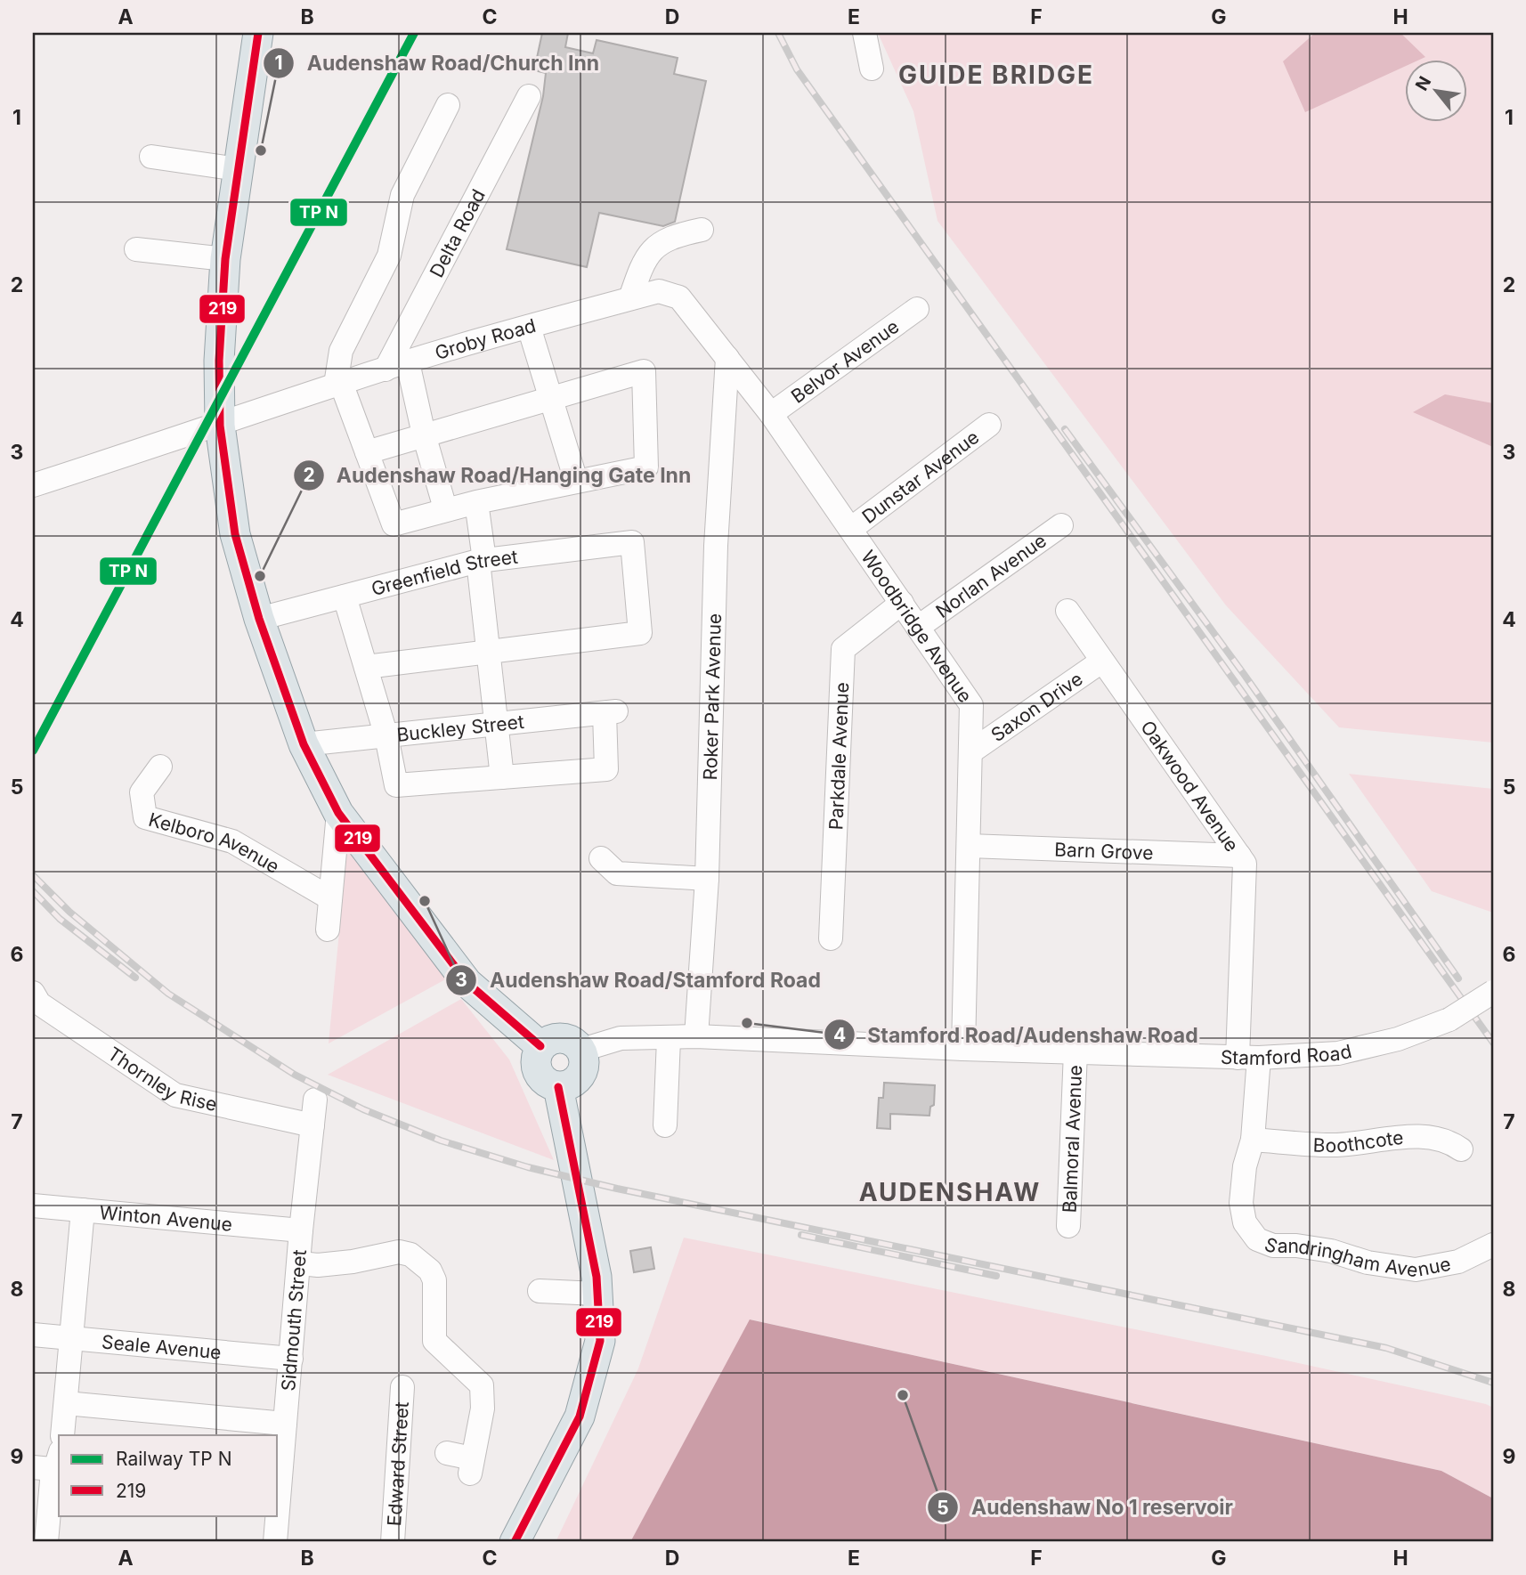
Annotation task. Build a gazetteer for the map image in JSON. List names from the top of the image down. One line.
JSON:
{"streets":{"street":["Delta Road","Groby Road","Belvor Avenue","Dunstar Avenue","Greenfield Street","Norlan Avenue","Woodbridge Avenue","Roker Park Avenue","Saxon Drive","Buckley Street","Parkdale Avenue","Oakwood Avenue","Kelboro Avenue","Barn Grove","Stamford Road","Thornley Rise","Balmoral Avenue","Boothcote","Winton Avenue","Sandringham Avenue","Sidmouth Street","Seale Avenue","Edward Street"]},"crossings":[["Delta Road","Groby Road"],["Groby Road","Woodbridge Avenue"],["Groby Road","Roker Park Avenue"],["Belvor Avenue","Woodbridge Avenue"],["Dunstar Avenue","Woodbridge Avenue"],["Norlan Avenue","Woodbridge Avenue"],["Woodbridge Avenue","Roker Park Avenue"],["Woodbridge Avenue","Saxon Drive"],["Woodbridge Avenue","Parkdale Avenue"],["Woodbridge Avenue","Barn Grove"],["Woodbridge Avenue","Stamford Road"],["Roker Park Avenue","Stamford Road"],["Saxon Drive","Oakwood Avenue"],["Oakwood Avenue","Barn Grove"],["Oakwood Avenue","Stamford Road"],["Oakwood Avenue","Sandringham Avenue"],["Stamford Road","Balmoral Avenue"],["Stamford Road","Sandringham Avenue"],["Thornley Rise","Sidmouth Street"],["Boothcote","Sandringham Avenue"],["Winton Avenue","Sidmouth Street"],["Sidmouth Street","Seale Avenue"]],"districts":["GUIDE BRIDGE","AUDENSHAW"],"places":["Audenshaw Road/Church Inn","Audenshaw Road/Hanging Gate Inn","Audenshaw Road/Stamford Road","Stamford Road/Audenshaw Road","Audenshaw No 1 reservoir"],"lines":["transit line 219"],"legend":["Railway TP N","219"],"north":"top left","grid":{"columns":["A","B","C","D","E","F","G","H"],"rows":["1","2","3","4","5","6","7","8","9"]}}
